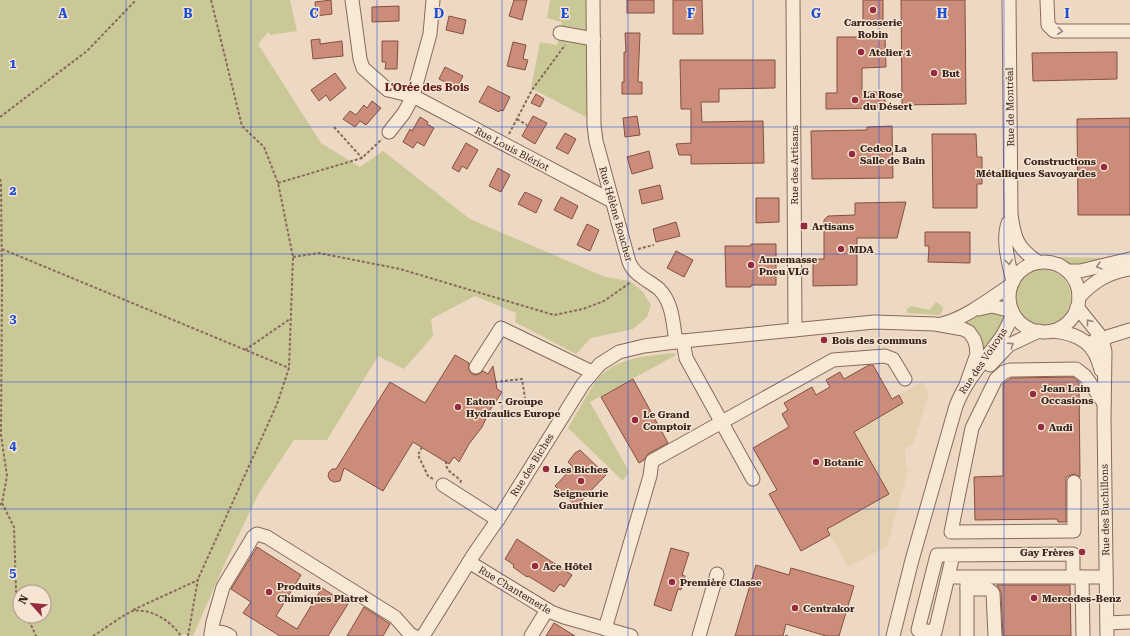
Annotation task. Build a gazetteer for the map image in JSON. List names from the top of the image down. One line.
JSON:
{"streets":{"street":["Rue de Montréal","Rue Louis Blériot","Rue des Artisans","Rue Hélène Boucher","Rue des Voirons","Rue des Biches","Rue des Buchillons","Rue Chantemerle"]},"crossings":[["Rue de Montréal","Rue des Voirons"],["Rue de Montréal","Rue des Buchillons"],["Rue Louis Blériot","Rue Hélène Boucher"],["Rue Hélène Boucher","Rue des Biches"],["Rue des Voirons","Rue des Buchillons"],["Rue des Biches","Rue Chantemerle"]],"districts":["L'Orée des Bois"],"places":{"other":["Carrosserie Robin","Atelier 1","But","La Rose du Désert","Cedeo La Salle de Bain","Constructions Métalliques Savoyardes","MDA","Annemasse Pneu VLG","Bois des communs","Jean Lain Occasions","Eaton - Groupe Hydraulics Europe","Le Grand Comptoir","Audi","Botanic","Les Biches","Seigneurie Gauthier","Gay Frères","Ace Hôtel","Première Classe","Produits Chimiques Platret","Mercedes-Benz","Centrakor"],"transit":["Artisans"]},"north":"top left","grid":{"columns":["A","B","C","D","E","F","G","H","I"],"rows":["1","2","3","4","5"]}}
